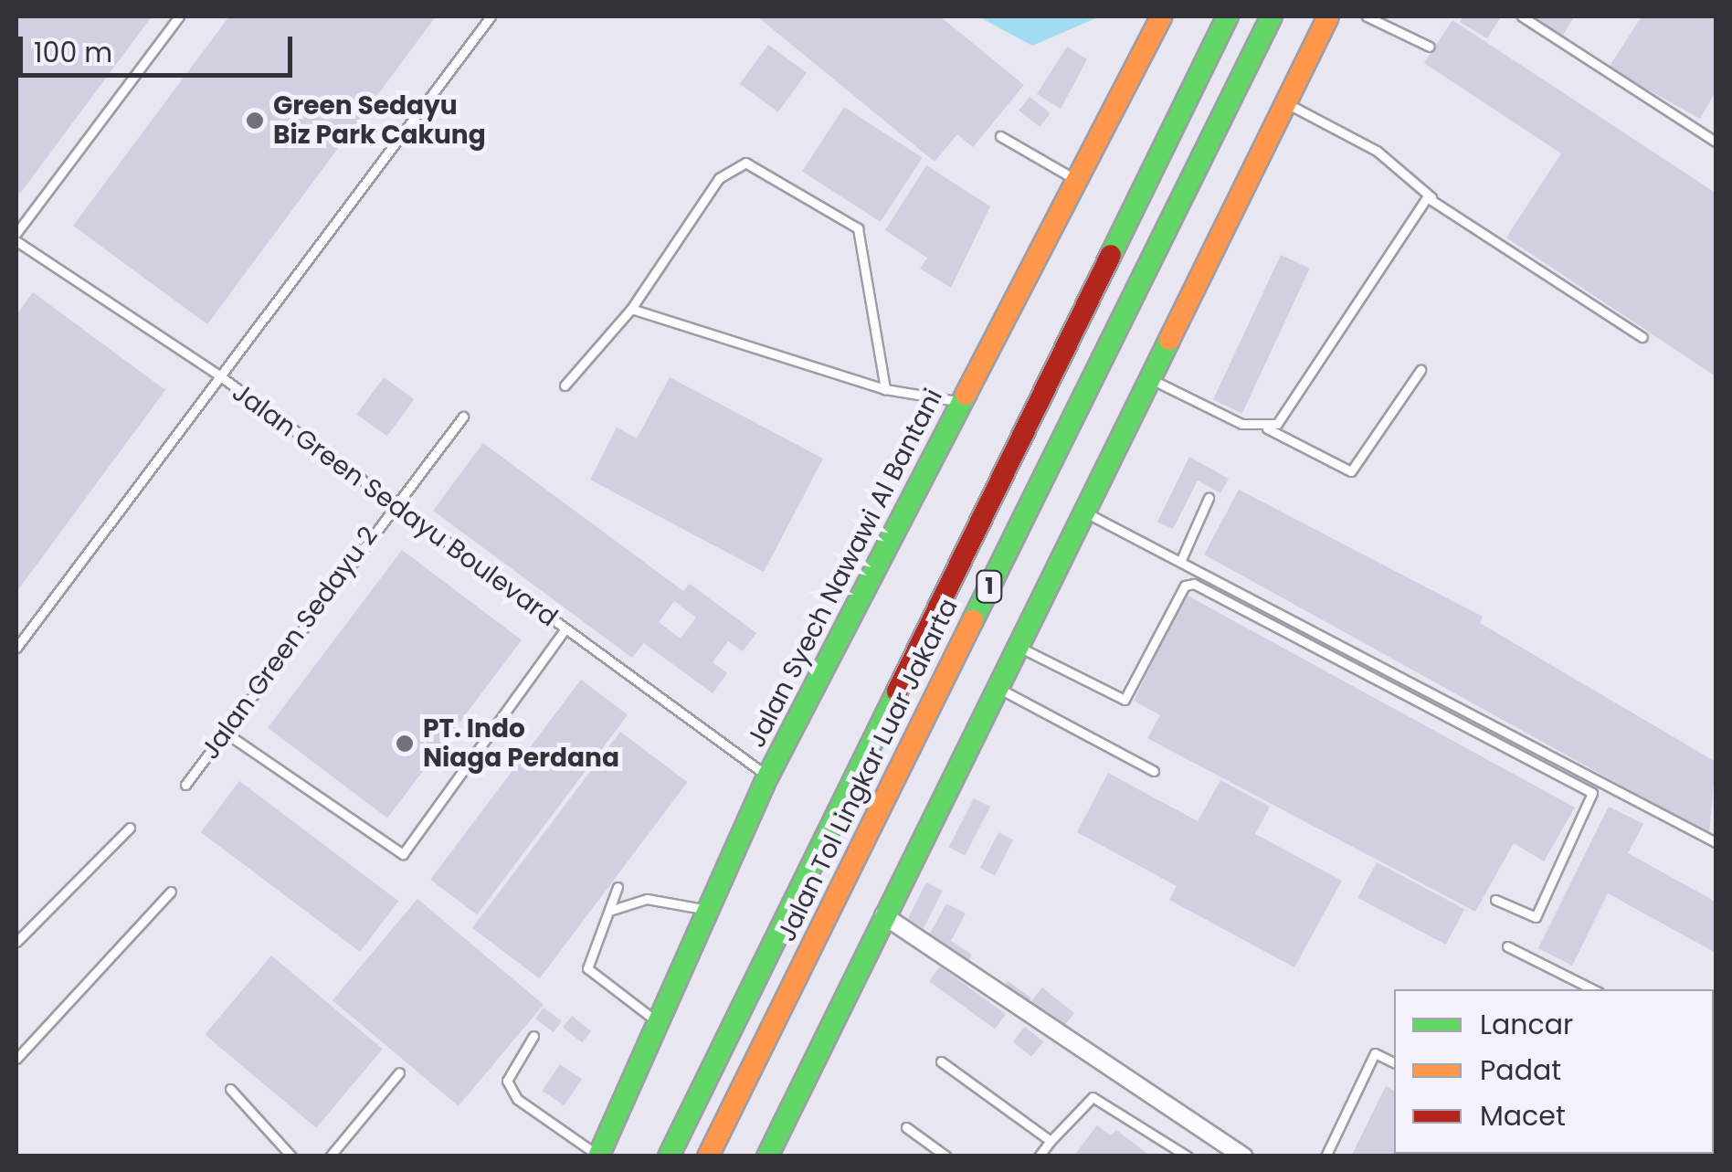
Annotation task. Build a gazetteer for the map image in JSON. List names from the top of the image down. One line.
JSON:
{"streets":{"highway":["Jalan Syech Nawawi Al Bantani","1","Jalan Tol Lingkar Luar Jakarta"],"lane":["Jalan Green Sedayu Boulevard","Jalan Green Sedayu 2"]},"crossings":[["Jalan Green Sedayu Boulevard","Jalan Syech Nawawi Al Bantani"],["Jalan Green Sedayu Boulevard","Jalan Green Sedayu 2"]],"places":["Green Sedayu Biz Park Cakung","PT. Indo Niaga Perdana"],"legend":["Lancar","Padat","Macet"],"scale_bar":"100 m"}
